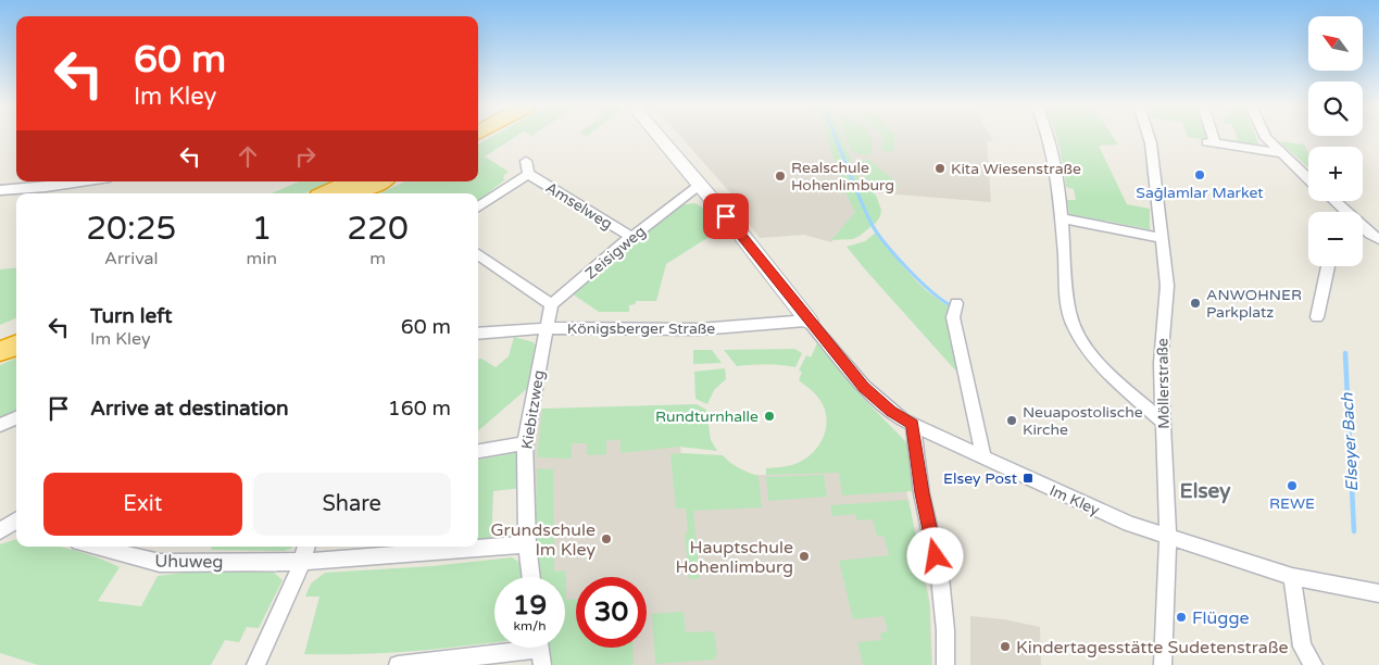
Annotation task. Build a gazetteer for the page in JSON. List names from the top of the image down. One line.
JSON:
{"streets":{"street":["Amselweg","Zeisigweg","Königsberger Straße","Möllerstraße","Kiebitzweg","Im Kley","Uhuweg"]},"crossings":[["Amselweg","Zeisigweg"],["Zeisigweg","Im Kley"],["Königsberger Straße","Kiebitzweg"],["Königsberger Straße","Im Kley"],["Möllerstraße","Im Kley"],["Kiebitzweg","Uhuweg"]],"districts":["Elsey"],"water":["Elseyer Bach"],"places":{"other":["Kita Wiesenstraße","Sağlamlar Market","Realschule Hohenlimburg","ANWOHNER Parkplatz","Rundturnhalle","Neuapostolische Kirche","REWE","Grundschule Im Kley","Hauptschule Hohenlimburg","Flügge","Kindertagesstätte Sudetenstraße"],"transit":["Elsey Post"]},"north":"top left","page":{"map_buttons":["+","−"],"turn":["60 m","Im Kley"],"eta":["20:25","Arrival","1","min","220","m"],"list":[{"name":"Turn left","note":"Im Kley","value":"60 m"},{"name":"Arrive at destination","value":"160 m"}],"buttons":["Exit","Share"],"speed":"19 km/h","limit":"30"}}
